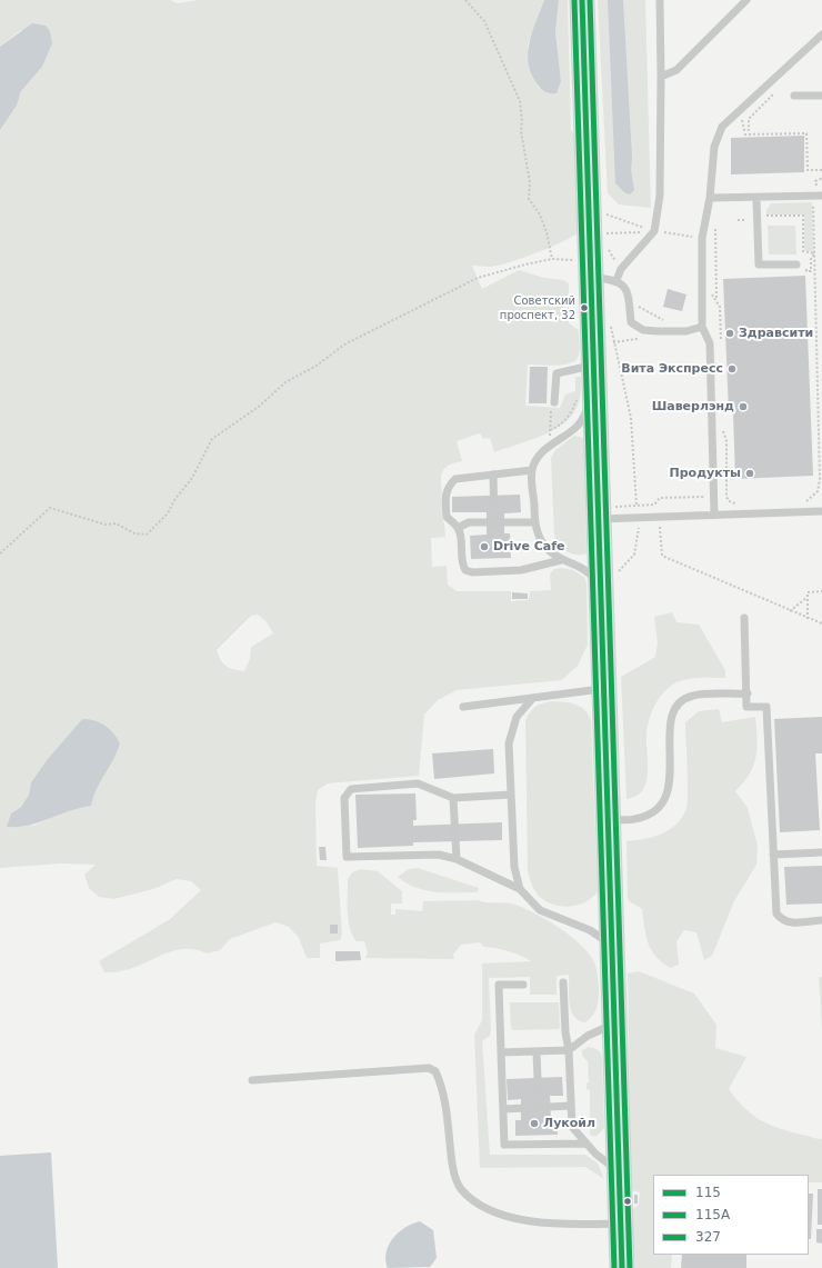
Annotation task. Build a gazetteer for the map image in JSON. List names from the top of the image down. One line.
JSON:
{"places":["Советский проспект, 32","Здравсити","Вита Экспресс","Шаверлэнд","Продукты","Drive Cafe","Лукойл"],"lines":["transit line 115","transit line 115А","transit line 327"],"legend":["115","115А","327"]}
